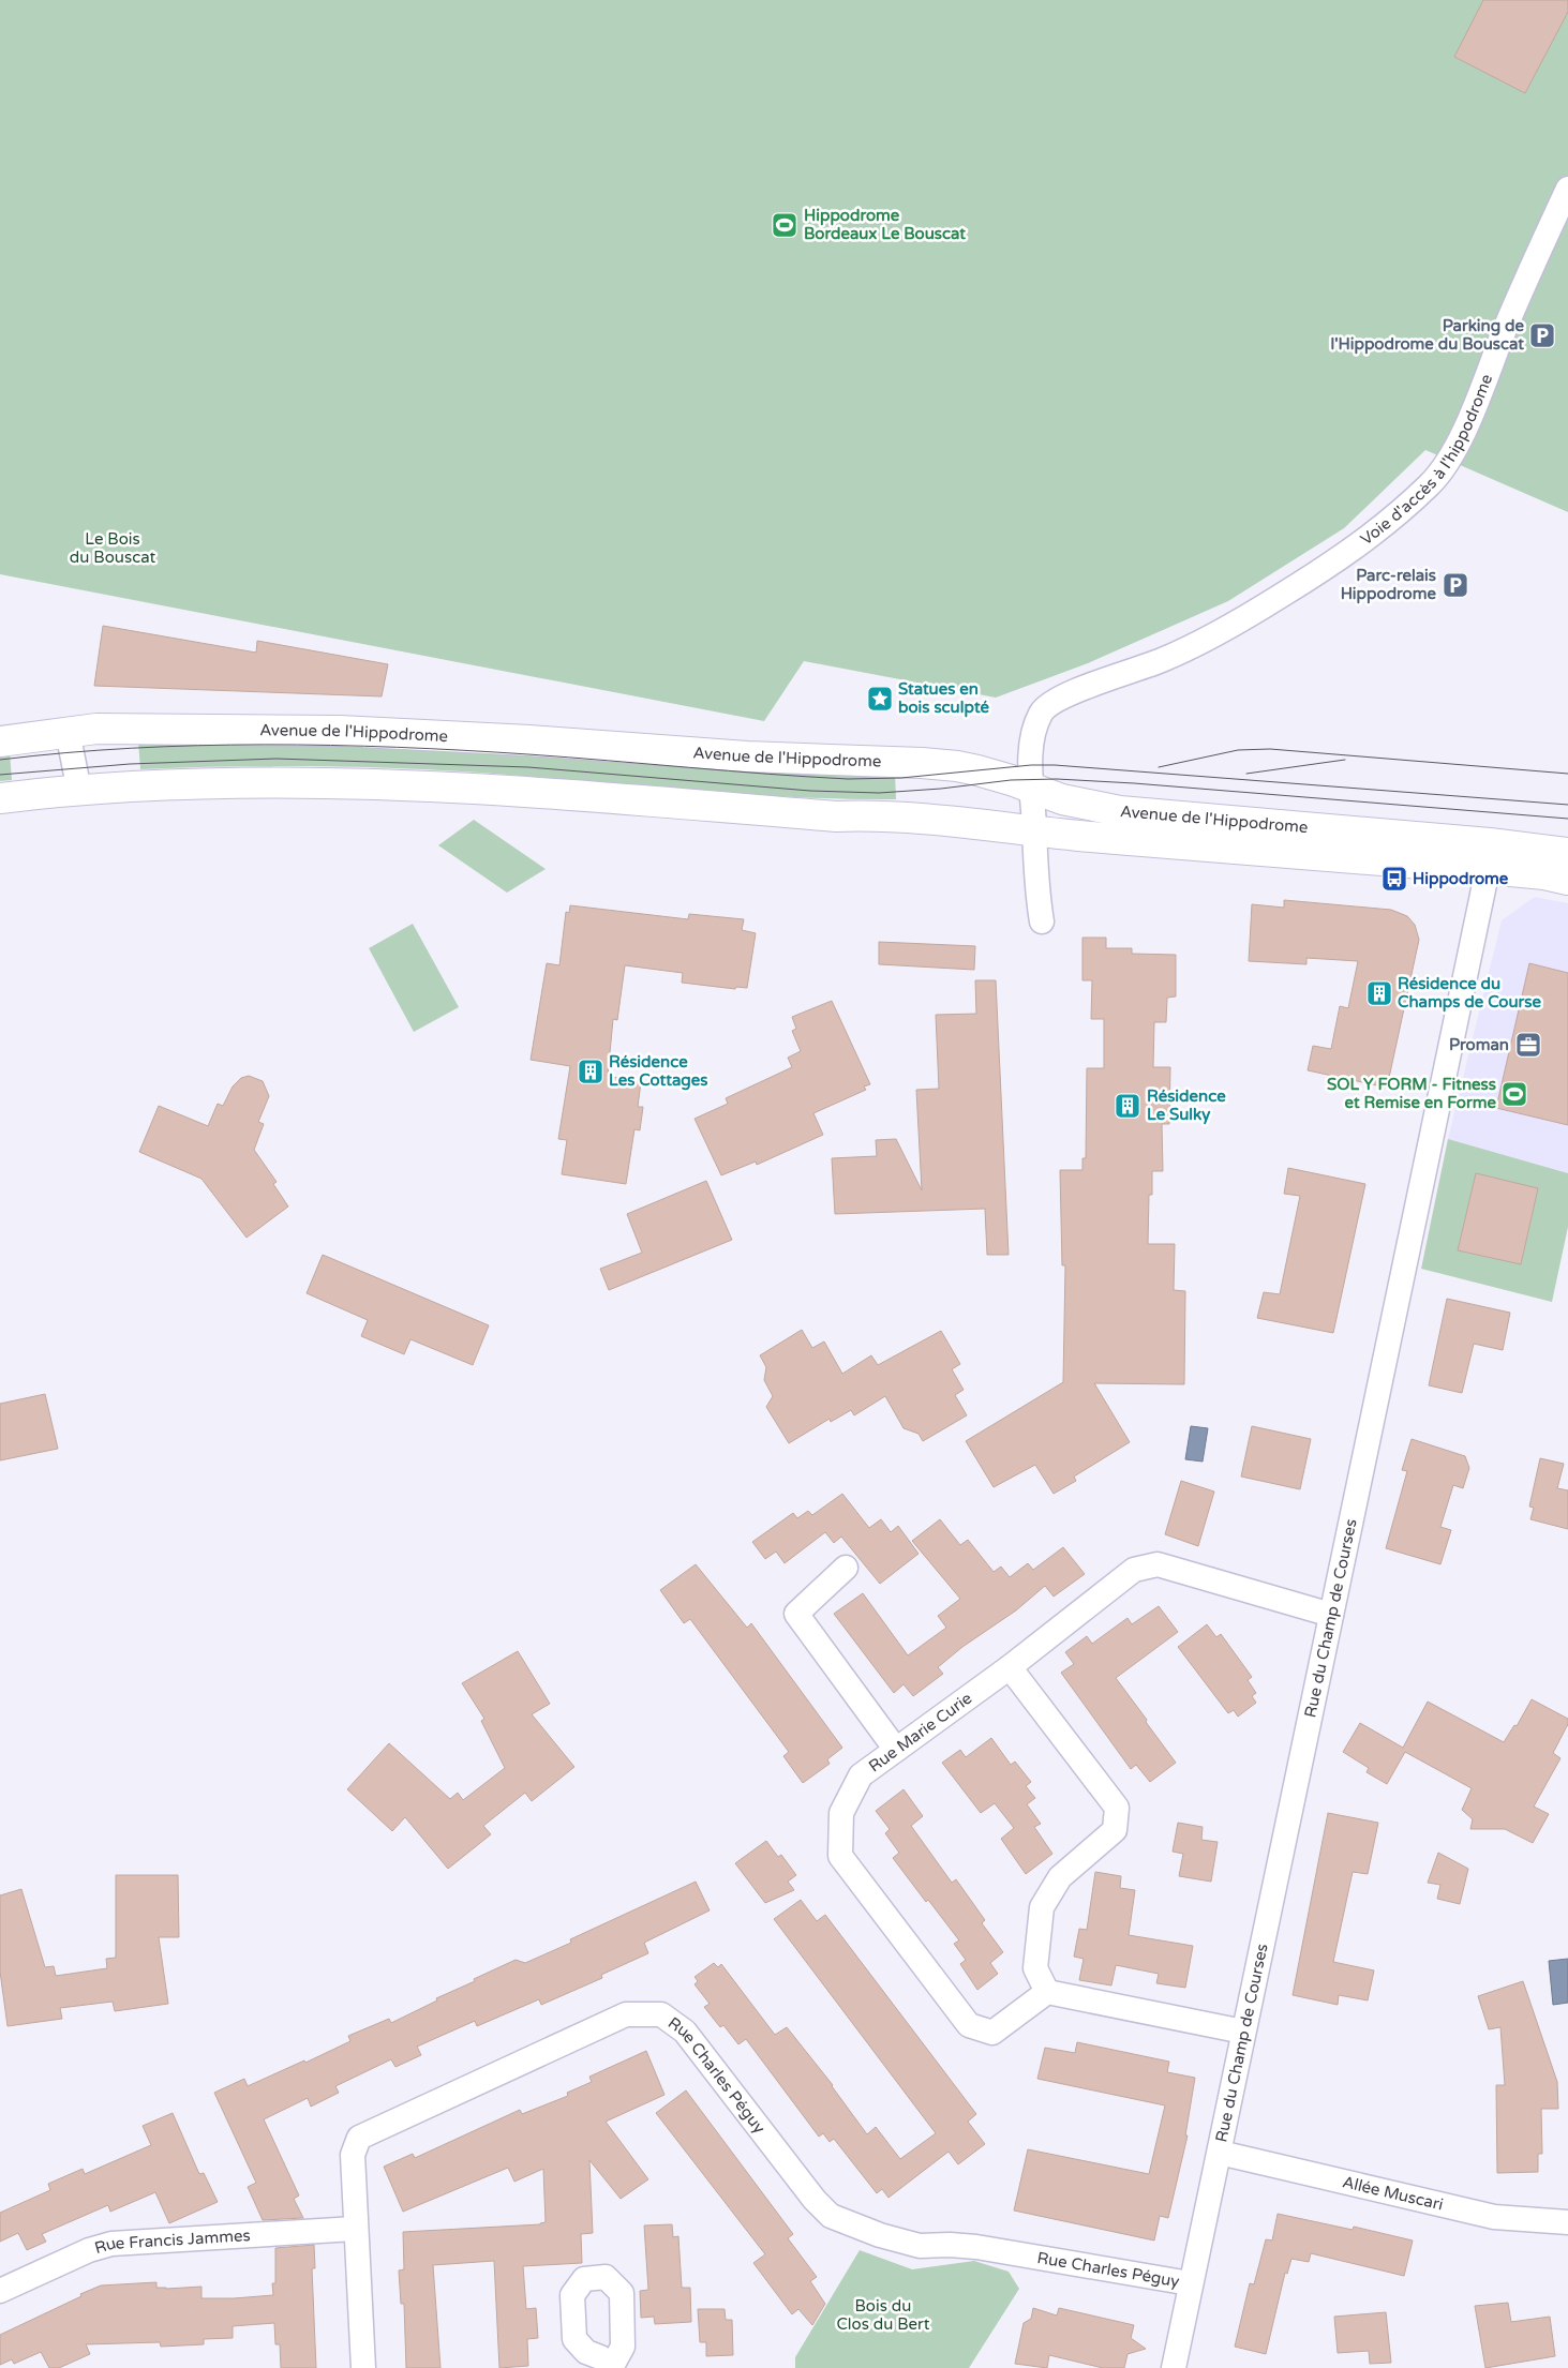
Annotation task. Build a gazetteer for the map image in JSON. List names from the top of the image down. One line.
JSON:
{"streets":{"street":["Voie d'accès à l'hippodrome","Avenue de l'Hippodrome","Rue du Champ de Courses","Rue Marie Curie","Rue Charles Péguy","Allée Muscari","Rue Francis Jammes"]},"crossings":[["Voie d'accès à l'hippodrome","Avenue de l'Hippodrome"],["Avenue de l'Hippodrome","Rue du Champ de Courses"],["Rue du Champ de Courses","Rue Marie Curie"],["Rue du Champ de Courses","Rue Charles Péguy"],["Rue du Champ de Courses","Allée Muscari"],["Rue Charles Péguy","Rue Francis Jammes"]],"parks":["Le Bois du Bouscat","Bois du Clos du Bert"],"places":{"sports":["Hippodrome Bordeaux Le Bouscat","SOL Y FORM - Fitness et Remise en Forme"],"parking":["Parking de l'Hippodrome du Bouscat","Parc-relais Hippodrome"],"place":["Statues en bois sculpté"],"bus stop":["Hippodrome"],"building":["Résidence du Champs de Course","Résidence Les Cottages","Résidence Le Sulky"],"office":["Proman"]}}
